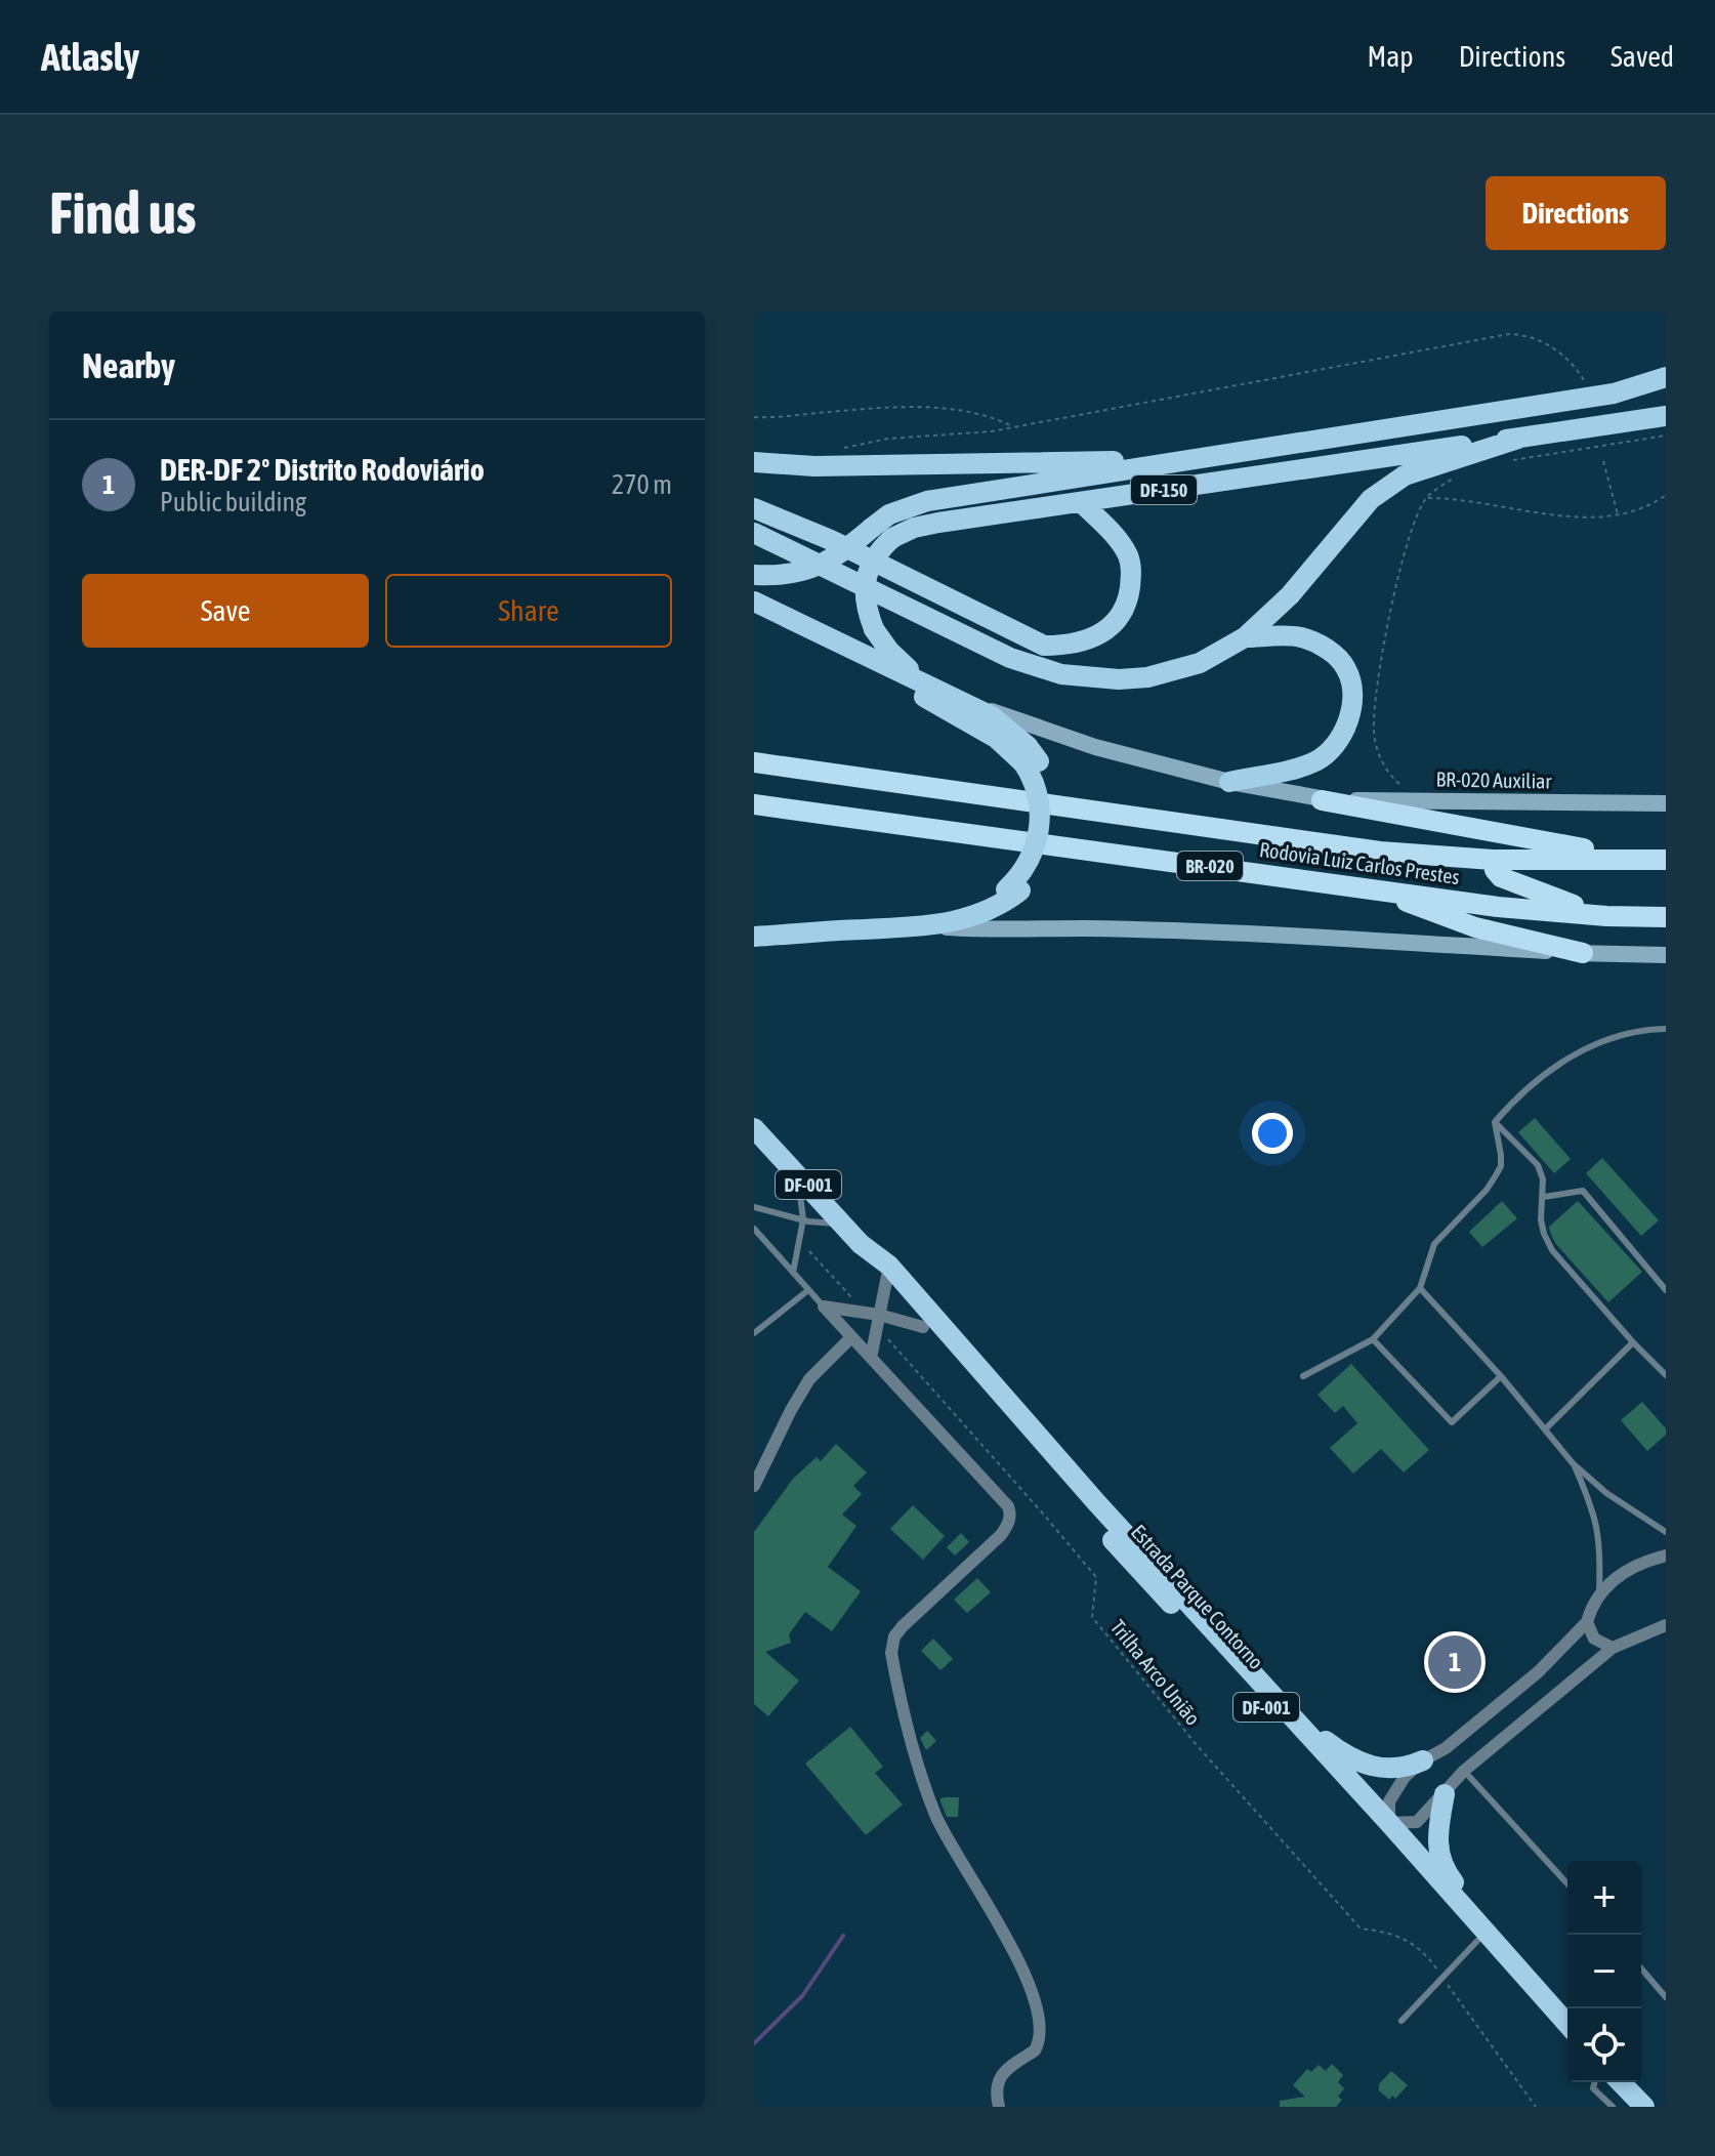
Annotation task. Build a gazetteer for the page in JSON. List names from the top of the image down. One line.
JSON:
{"streets":{"highway":["Rodovia Luiz Carlos Prestes","BR-020"],"main road":["DF-150","BR-020 Auxiliar","DF-001","Estrada Parque Contorno"],"path":["Trilha Arco União"]},"crossings":[["DF-150","BR-020 Auxiliar"]],"page":{"header":"Atlasly","nav":["Map","Directions","Saved"],"buttons":["Directions",["Save","Share"]],"title":"Find us","heading":"Nearby","list":[{"mark":"1","name":"DER-DF 2º Distrito Rodoviário","note":"Public building","value":"270 m"}],"pins":"1","map_buttons":["+","−"]}}
